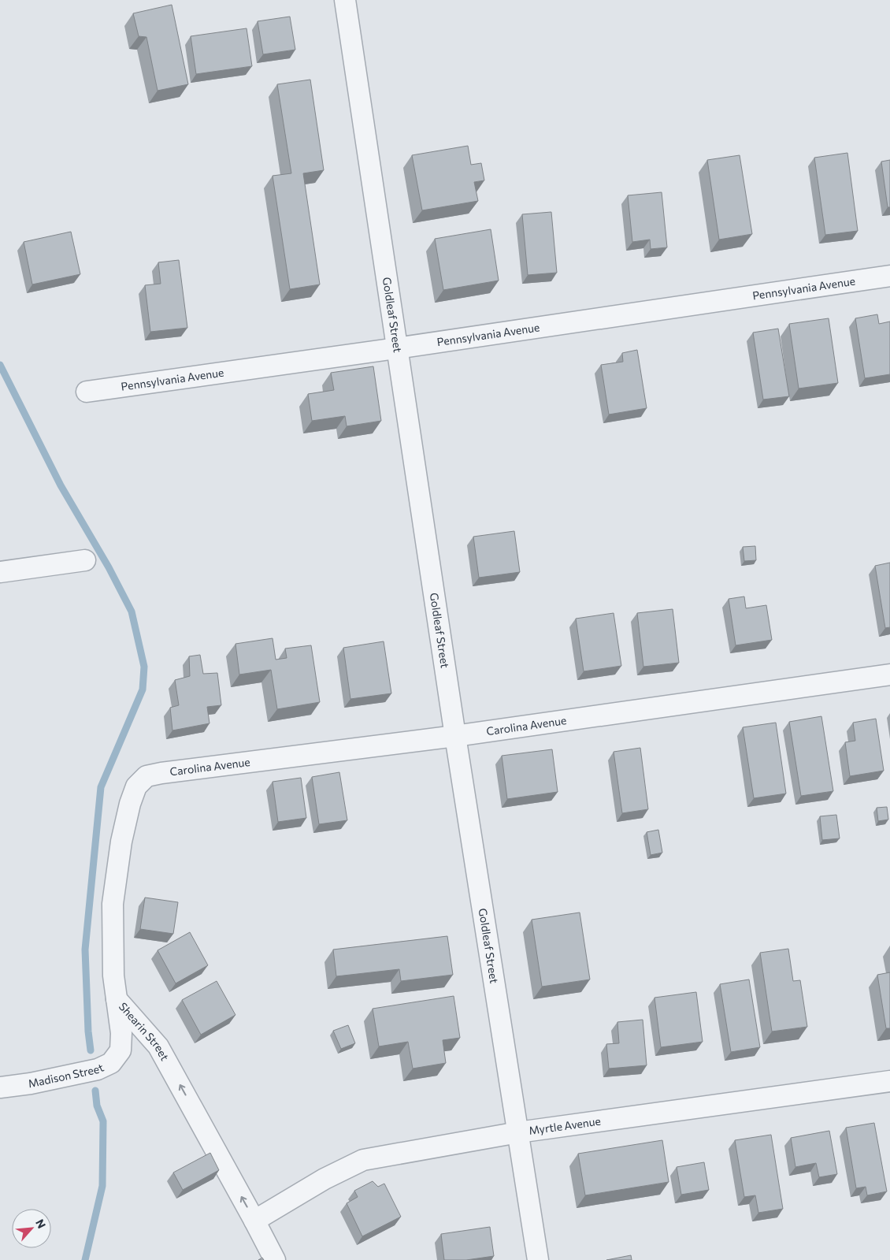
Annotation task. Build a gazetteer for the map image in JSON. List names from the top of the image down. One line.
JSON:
{"streets":{"street":["Pennsylvania Avenue","Goldleaf Street","Carolina Avenue","Shearin Street","Madison Street","Myrtle Avenue"]},"crossings":[["Pennsylvania Avenue","Goldleaf Street"],["Goldleaf Street","Carolina Avenue"],["Goldleaf Street","Myrtle Avenue"],["Carolina Avenue","Shearin Street"],["Shearin Street","Madison Street"],["Shearin Street","Myrtle Avenue"]],"one_way":["Shearin Street"],"north":"top right"}
